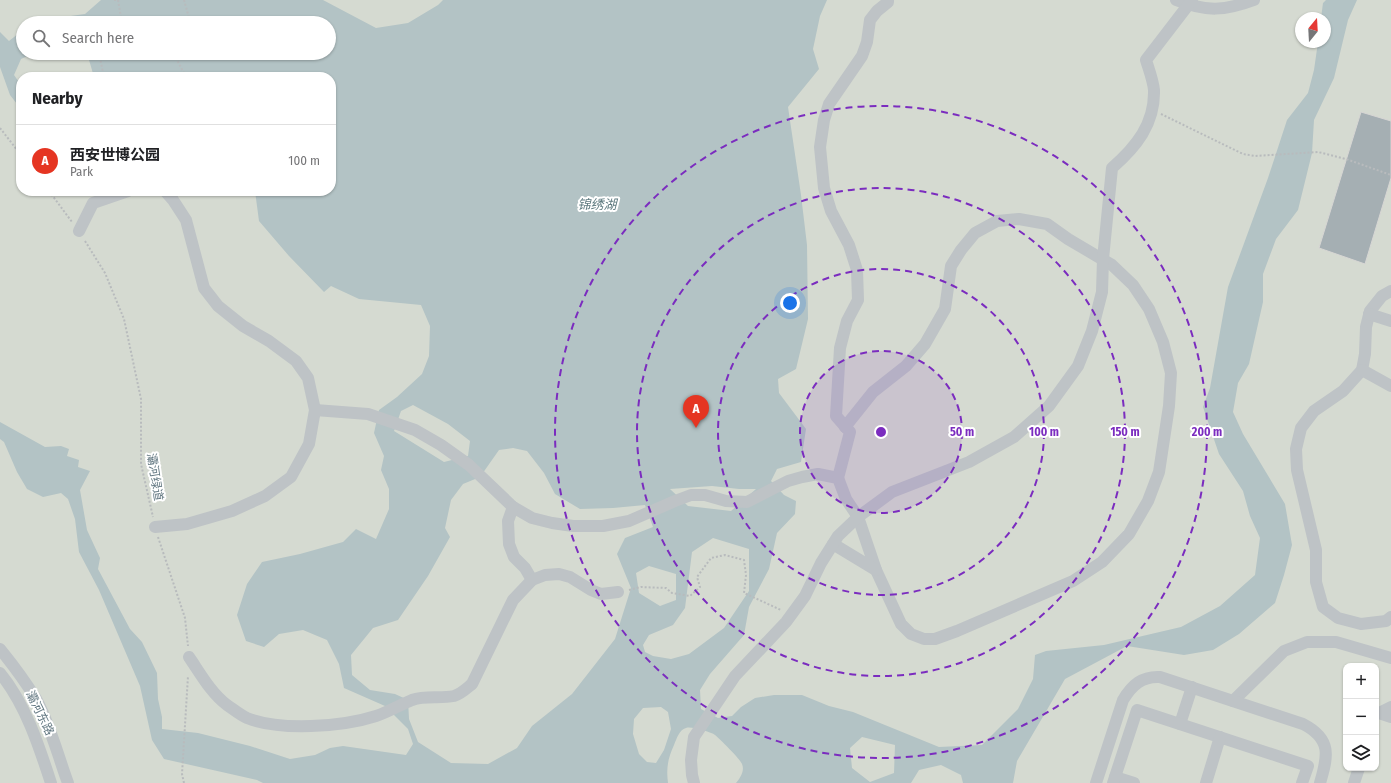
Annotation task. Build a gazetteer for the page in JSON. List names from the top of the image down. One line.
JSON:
{"streets":{"street":["灞河东路"],"path":["灞河绿道"]},"water":["锦绣湖"],"north":"top","page":{"search":"Search here","heading":"Nearby","list":[{"mark":"A","name":"西安世博公园","note":"Park","value":"100 m"}],"pins":"A","map_buttons":["+","−"]},"rings":["50 m","100 m","150 m","200 m"]}
